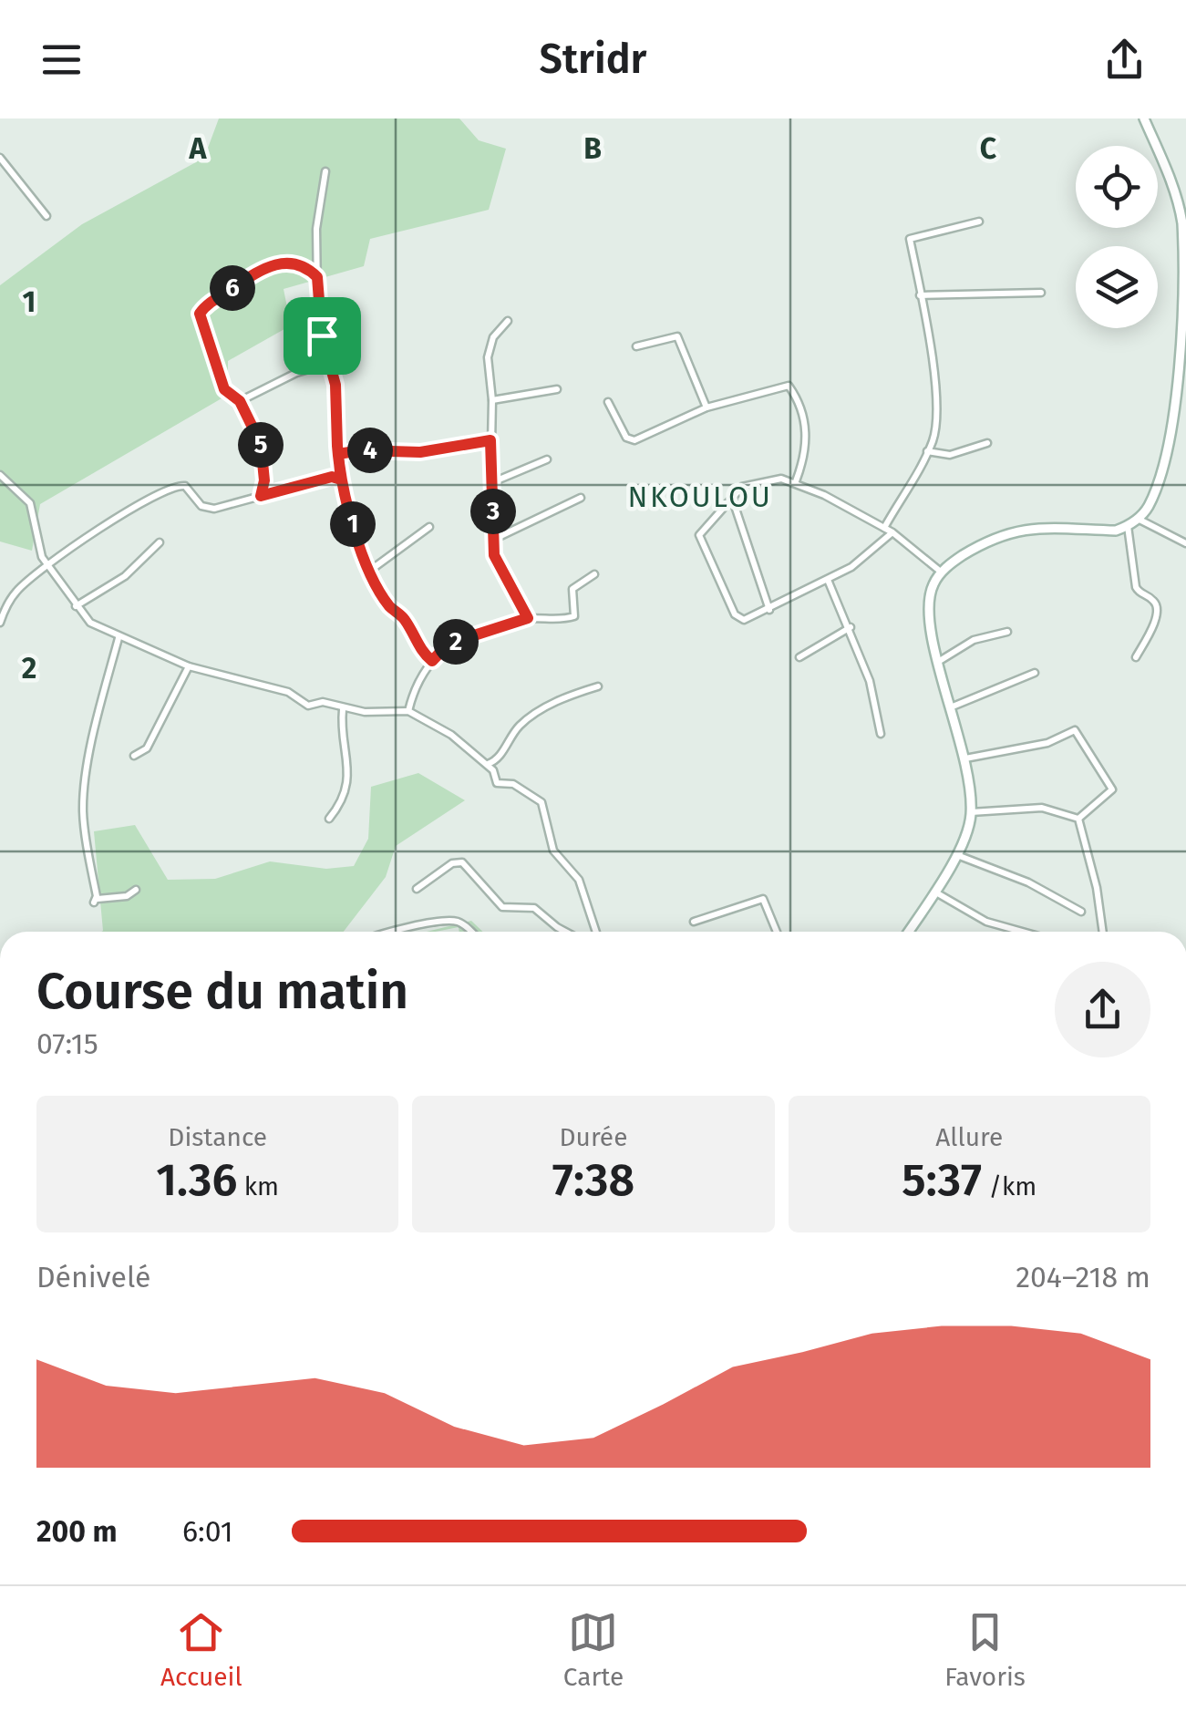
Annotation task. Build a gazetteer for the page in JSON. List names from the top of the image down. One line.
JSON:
{"districts":["NKOULOU"],"page":{"header":"Stridr","pins":["6","5","4","3","1","2"],"heading":["Course du matin","07:15"],"stats":[["Distance","1.36 km"],["Durée","7:38"],["Allure","5:37 /km"]],"chart":["Dénivelé","204–218 m"],"list":[{"name":"200 m","note":"6:01"}],"tabs":["Accueil","Carte","Favoris"]},"grid":{"columns":["A","B","C"],"rows":["1","2"]}}
